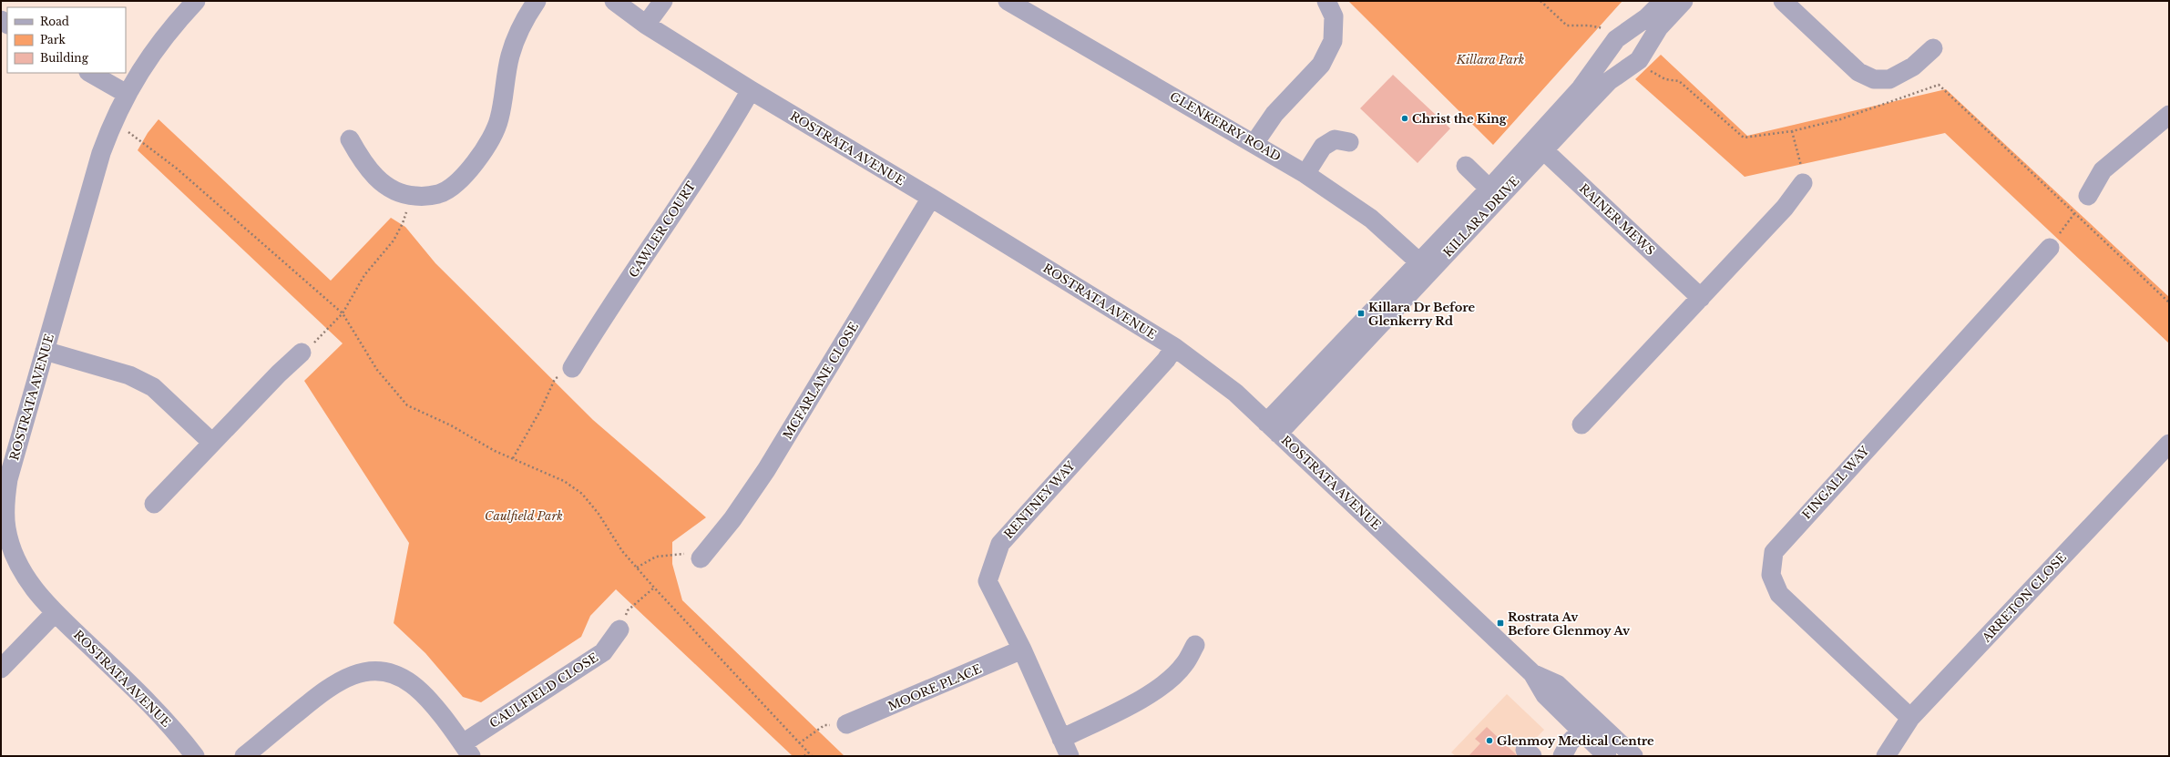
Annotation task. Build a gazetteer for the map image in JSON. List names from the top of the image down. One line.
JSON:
{"streets":{"street":["GLENKERRY ROAD","ROSTRATA AVENUE","KILLARA DRIVE","RAINER MEWS","GAWLER COURT","MCFARLANE CLOSE","FINGALL WAY","RENTNEY WAY","ARRETON CLOSE","MOORE PLACE","CAULFIELD CLOSE"]},"crossings":[["GLENKERRY ROAD","KILLARA DRIVE"],["ROSTRATA AVENUE","KILLARA DRIVE"],["ROSTRATA AVENUE","GAWLER COURT"],["ROSTRATA AVENUE","MCFARLANE CLOSE"],["ROSTRATA AVENUE","RENTNEY WAY"],["KILLARA DRIVE","RAINER MEWS"],["FINGALL WAY","ARRETON CLOSE"],["RENTNEY WAY","MOORE PLACE"]],"parks":["Killara Park","Caulfield Park"],"places":{"other":["Christ the King","Glenmoy Medical Centre"],"transit":["Killara Dr Before Glenkerry Rd","Rostrata Av Before Glenmoy Av"]},"legend":["Road","Park","Building"]}
